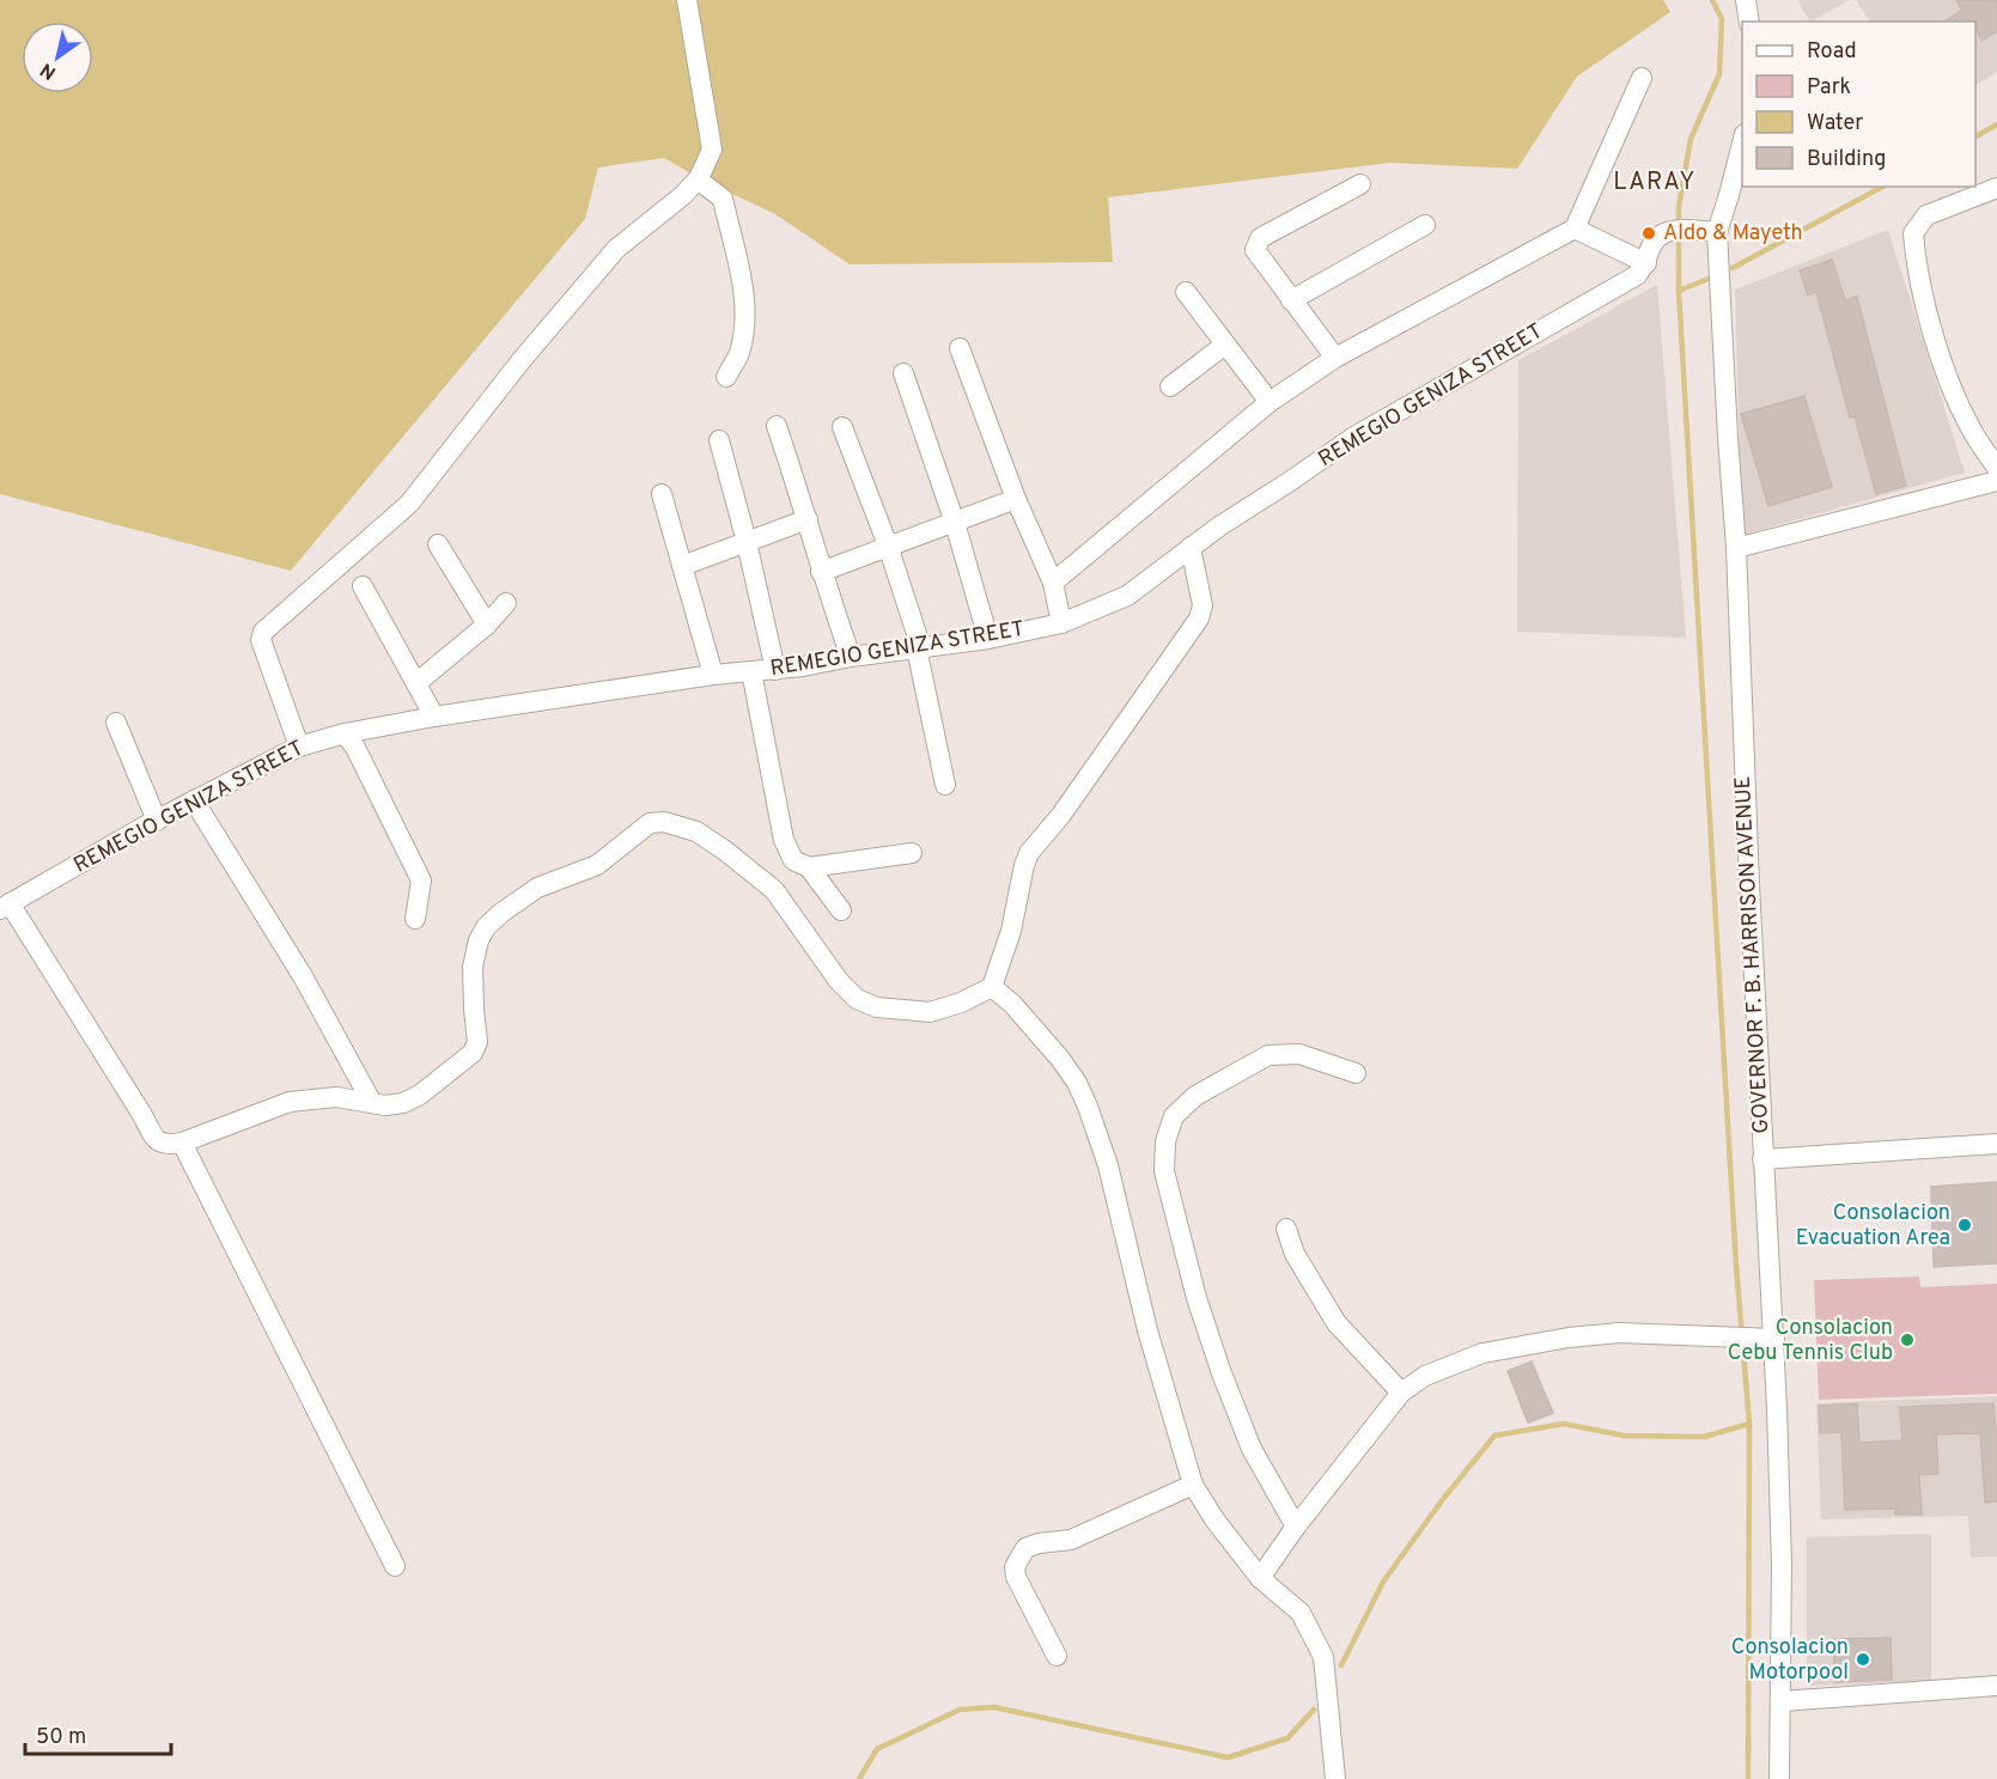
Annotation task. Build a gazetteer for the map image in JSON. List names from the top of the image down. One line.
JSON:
{"streets":{"street":["REMEGIO GENIZA STREET","GOVERNOR F. B. HARRISON AVENUE"]},"crossings":[["REMEGIO GENIZA STREET","GOVERNOR F. B. HARRISON AVENUE"]],"districts":["LARAY"],"places":["Aldo & Mayeth","Consolacion Evacuation Area","Consolacion Cebu Tennis Club","Consolacion Motorpool"],"legend":["Road","Park","Water","Building"],"scale_bar":"50 m","north":"bottom left"}
